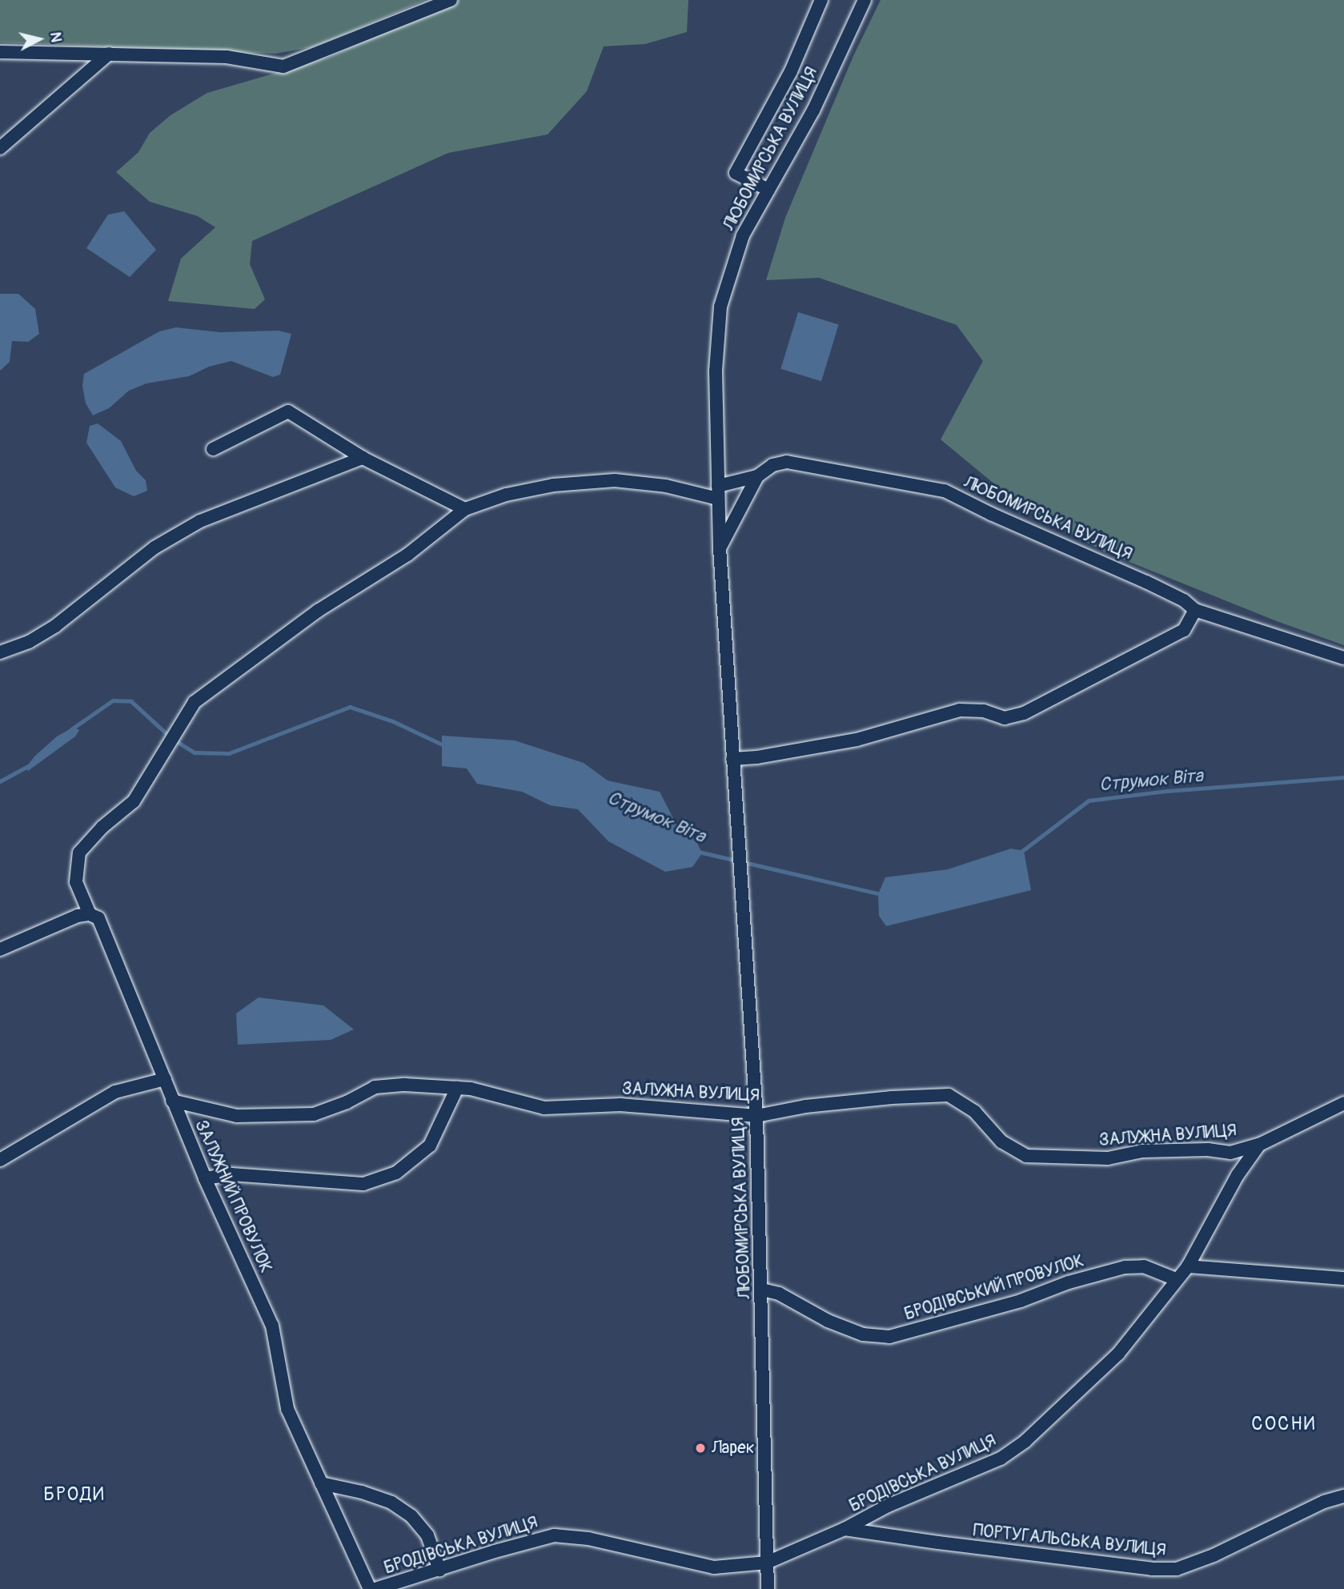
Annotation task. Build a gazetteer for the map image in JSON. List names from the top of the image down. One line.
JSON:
{"streets":{"street":["ЛЮБОМИРСЬКА ВУЛИЦЯ","ЗАЛУЖНА ВУЛИЦЯ","ЗАЛУЖНИЙ ПРОВУЛОК","БРОДІВСЬКИЙ ПРОВУЛОК","БРОДІВСЬКА ВУЛИЦЯ","ПОРТУГАЛЬСЬКА ВУЛИЦЯ"]},"crossings":[["ЛЮБОМИРСЬКА ВУЛИЦЯ","ЗАЛУЖНА ВУЛИЦЯ"],["ЛЮБОМИРСЬКА ВУЛИЦЯ","ЗАЛУЖНИЙ ПРОВУЛОК"],["ЛЮБОМИРСЬКА ВУЛИЦЯ","БРОДІВСЬКИЙ ПРОВУЛОК"],["ЛЮБОМИРСЬКА ВУЛИЦЯ","БРОДІВСЬКА ВУЛИЦЯ"],["ЗАЛУЖНА ВУЛИЦЯ","ЗАЛУЖНИЙ ПРОВУЛОК"],["ЗАЛУЖНА ВУЛИЦЯ","БРОДІВСЬКА ВУЛИЦЯ"],["БРОДІВСЬКИЙ ПРОВУЛОК","БРОДІВСЬКА ВУЛИЦЯ"],["БРОДІВСЬКА ВУЛИЦЯ","ПОРТУГАЛЬСЬКА ВУЛИЦЯ"]],"districts":["СОСНИ","БРОДИ"],"water":["Струмок Віта"],"places":["Ларек"],"north":"right"}
